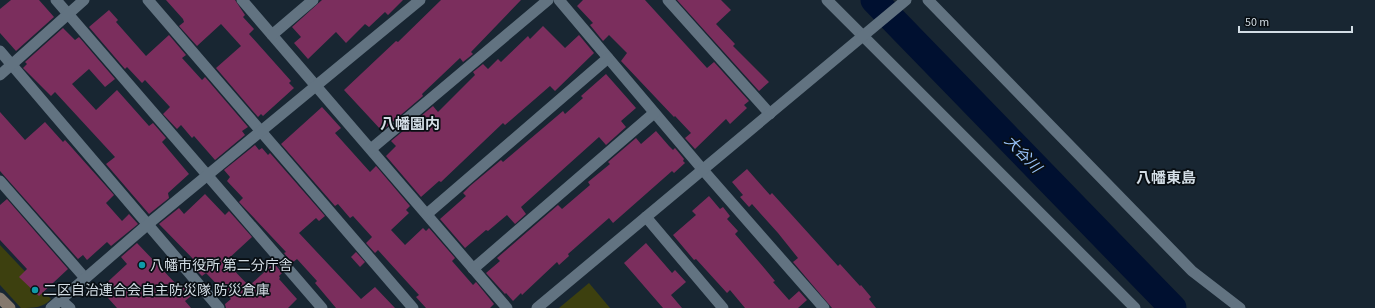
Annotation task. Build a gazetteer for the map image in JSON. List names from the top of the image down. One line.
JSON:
{"districts":["八幡園内","八幡東島"],"water":["大谷川"],"places":["八幡市役所 第二分庁舎","二区自治連合会自主防災隊 防災倉庫"],"scale_bar":"50 m"}
